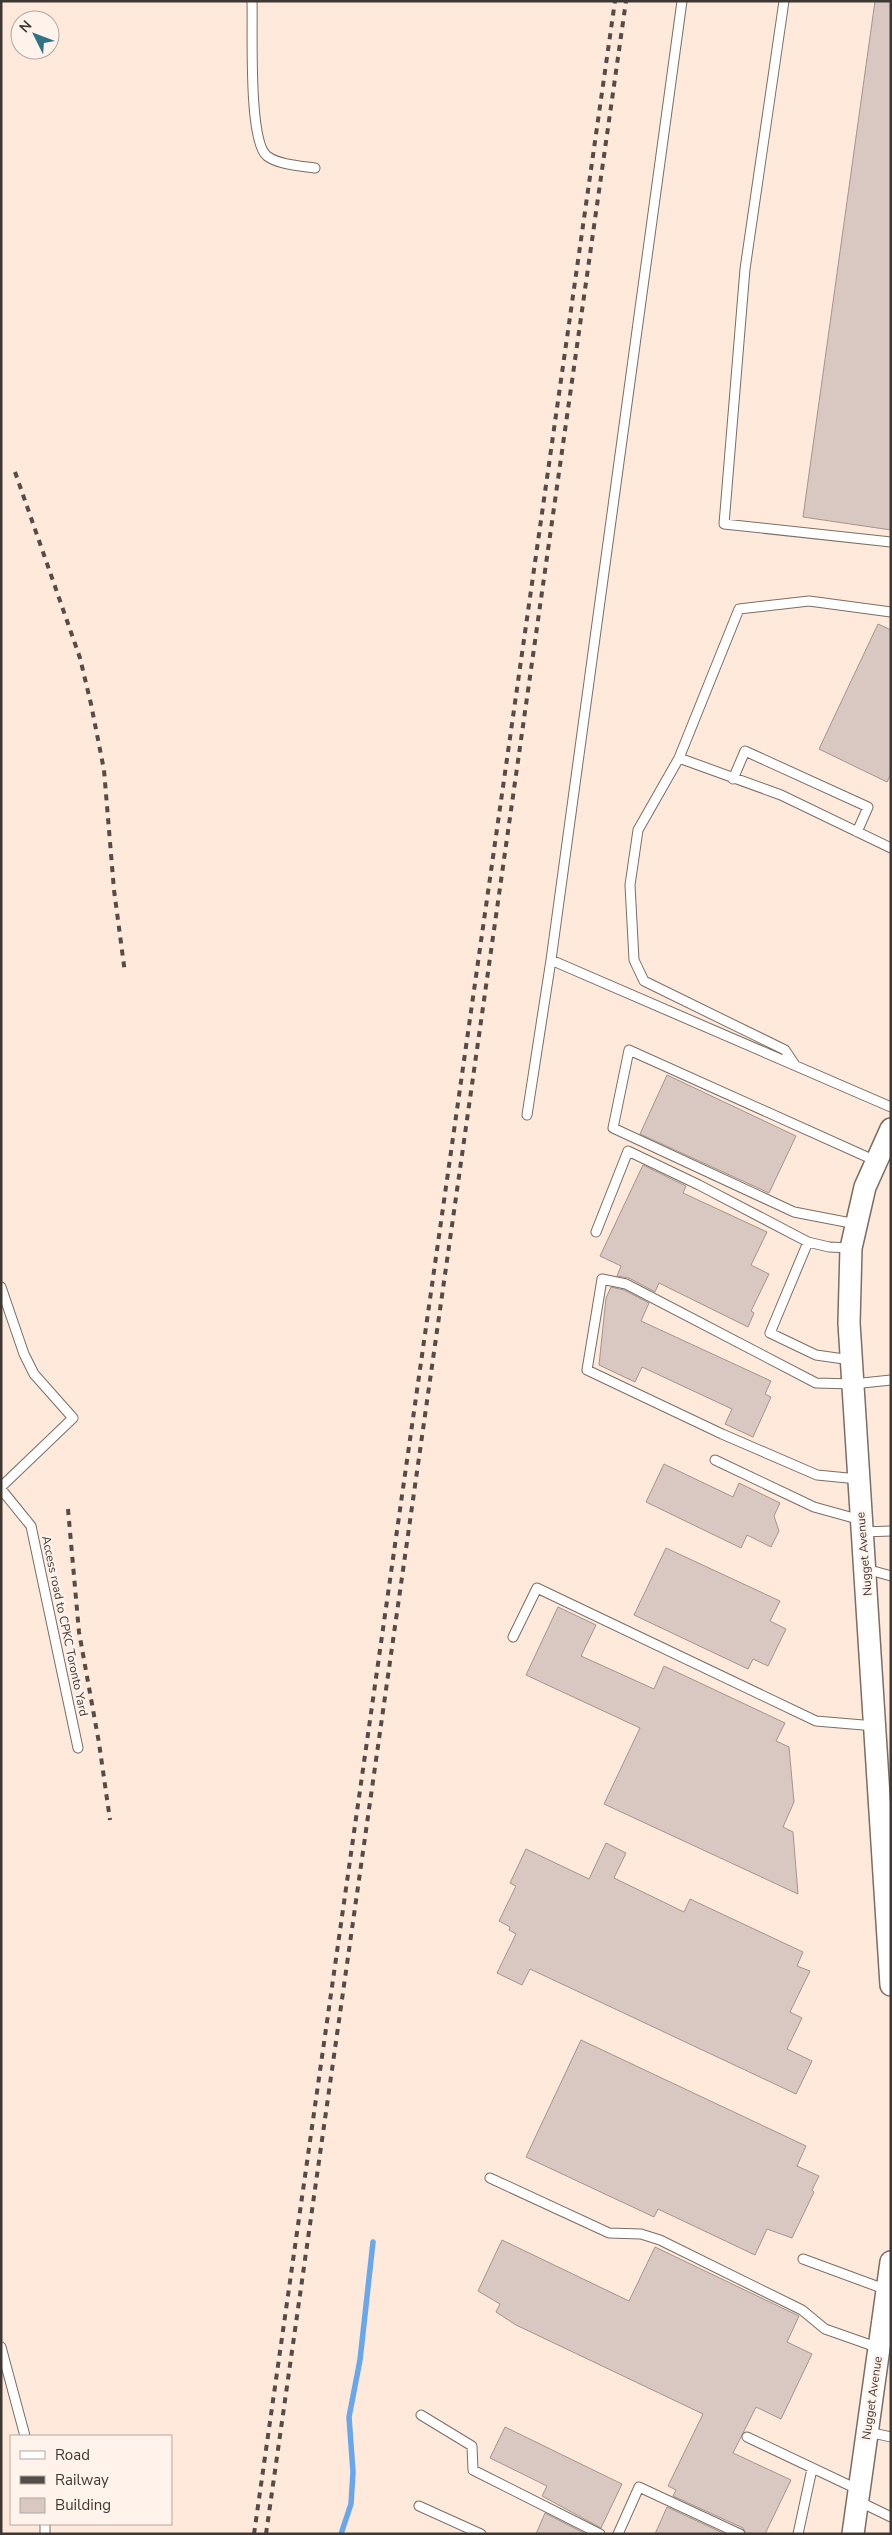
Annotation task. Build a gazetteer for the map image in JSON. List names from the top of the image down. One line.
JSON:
{"streets":{"street":["Nugget Avenue"],"lane":["Access road to CPKC Toronto Yard"]},"legend":["Road","Railway","Building"],"north":"top left"}
